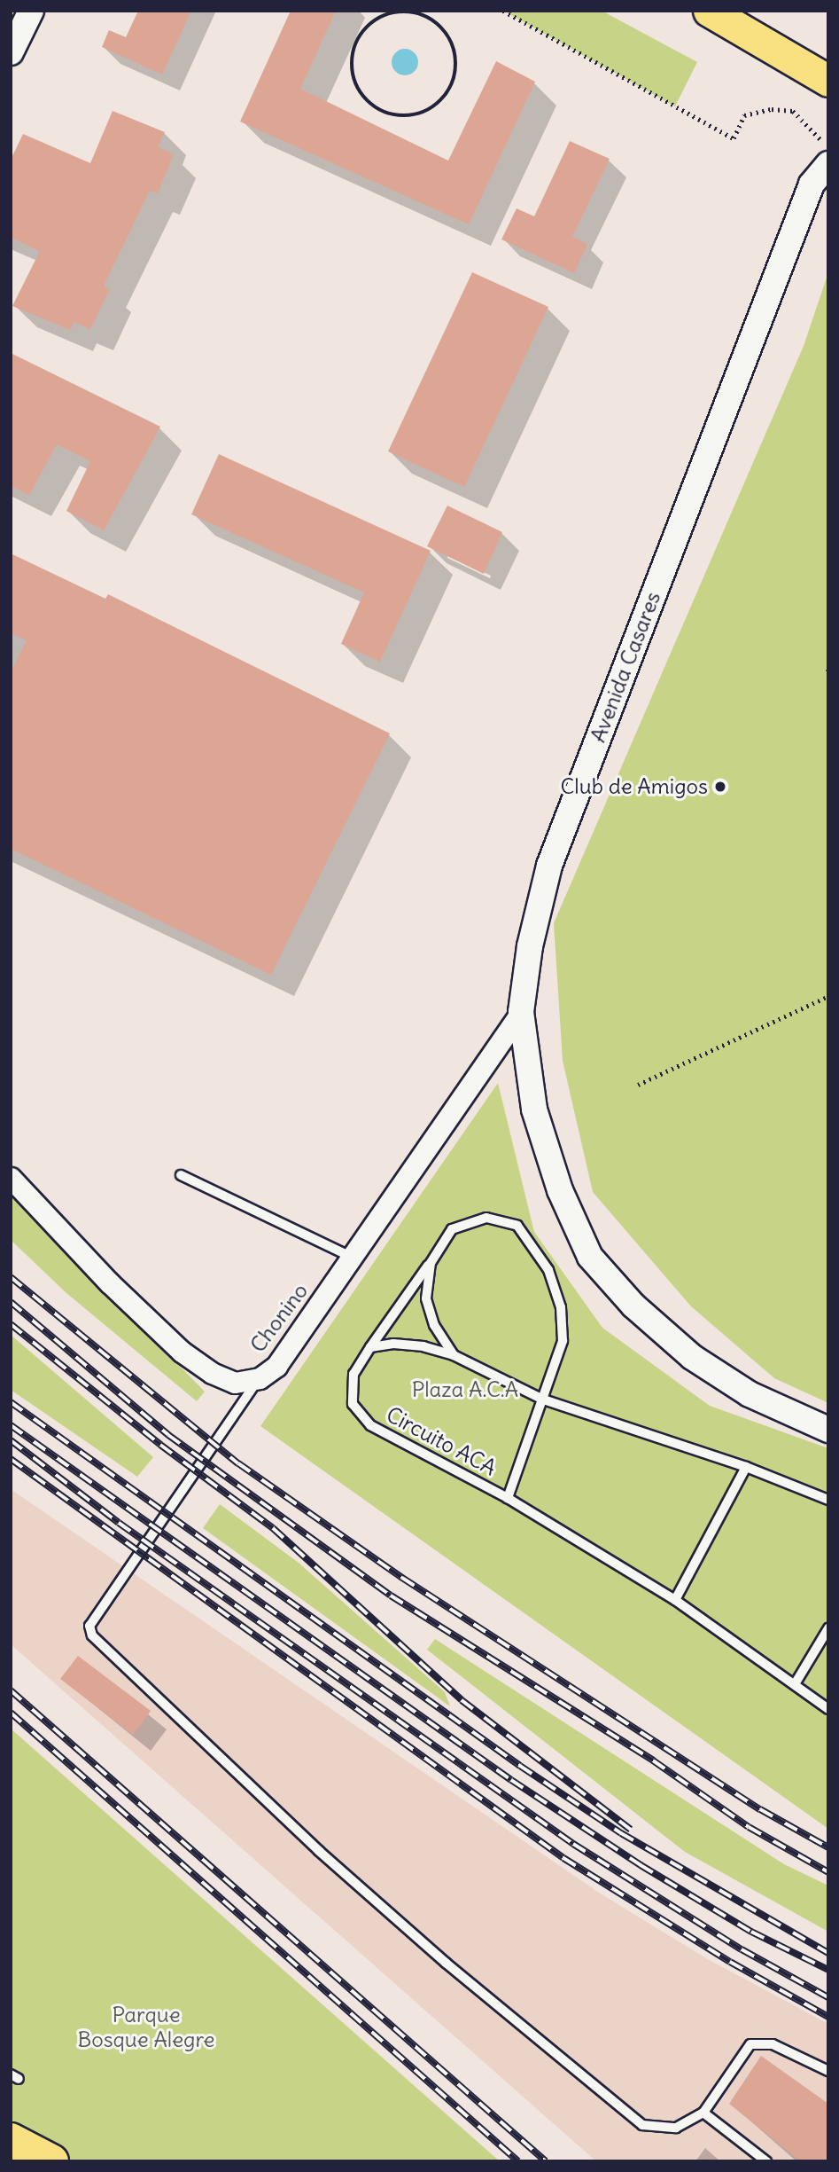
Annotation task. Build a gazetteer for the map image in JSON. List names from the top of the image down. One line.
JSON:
{"streets":{"street":["Avenida Casares","Chonino"],"lane":["Circuito ACA"]},"crossings":[["Avenida Casares","Chonino"]],"parks":["Plaza A.C.A","Parque Bosque Alegre"],"places":["Club de Amigos"]}
